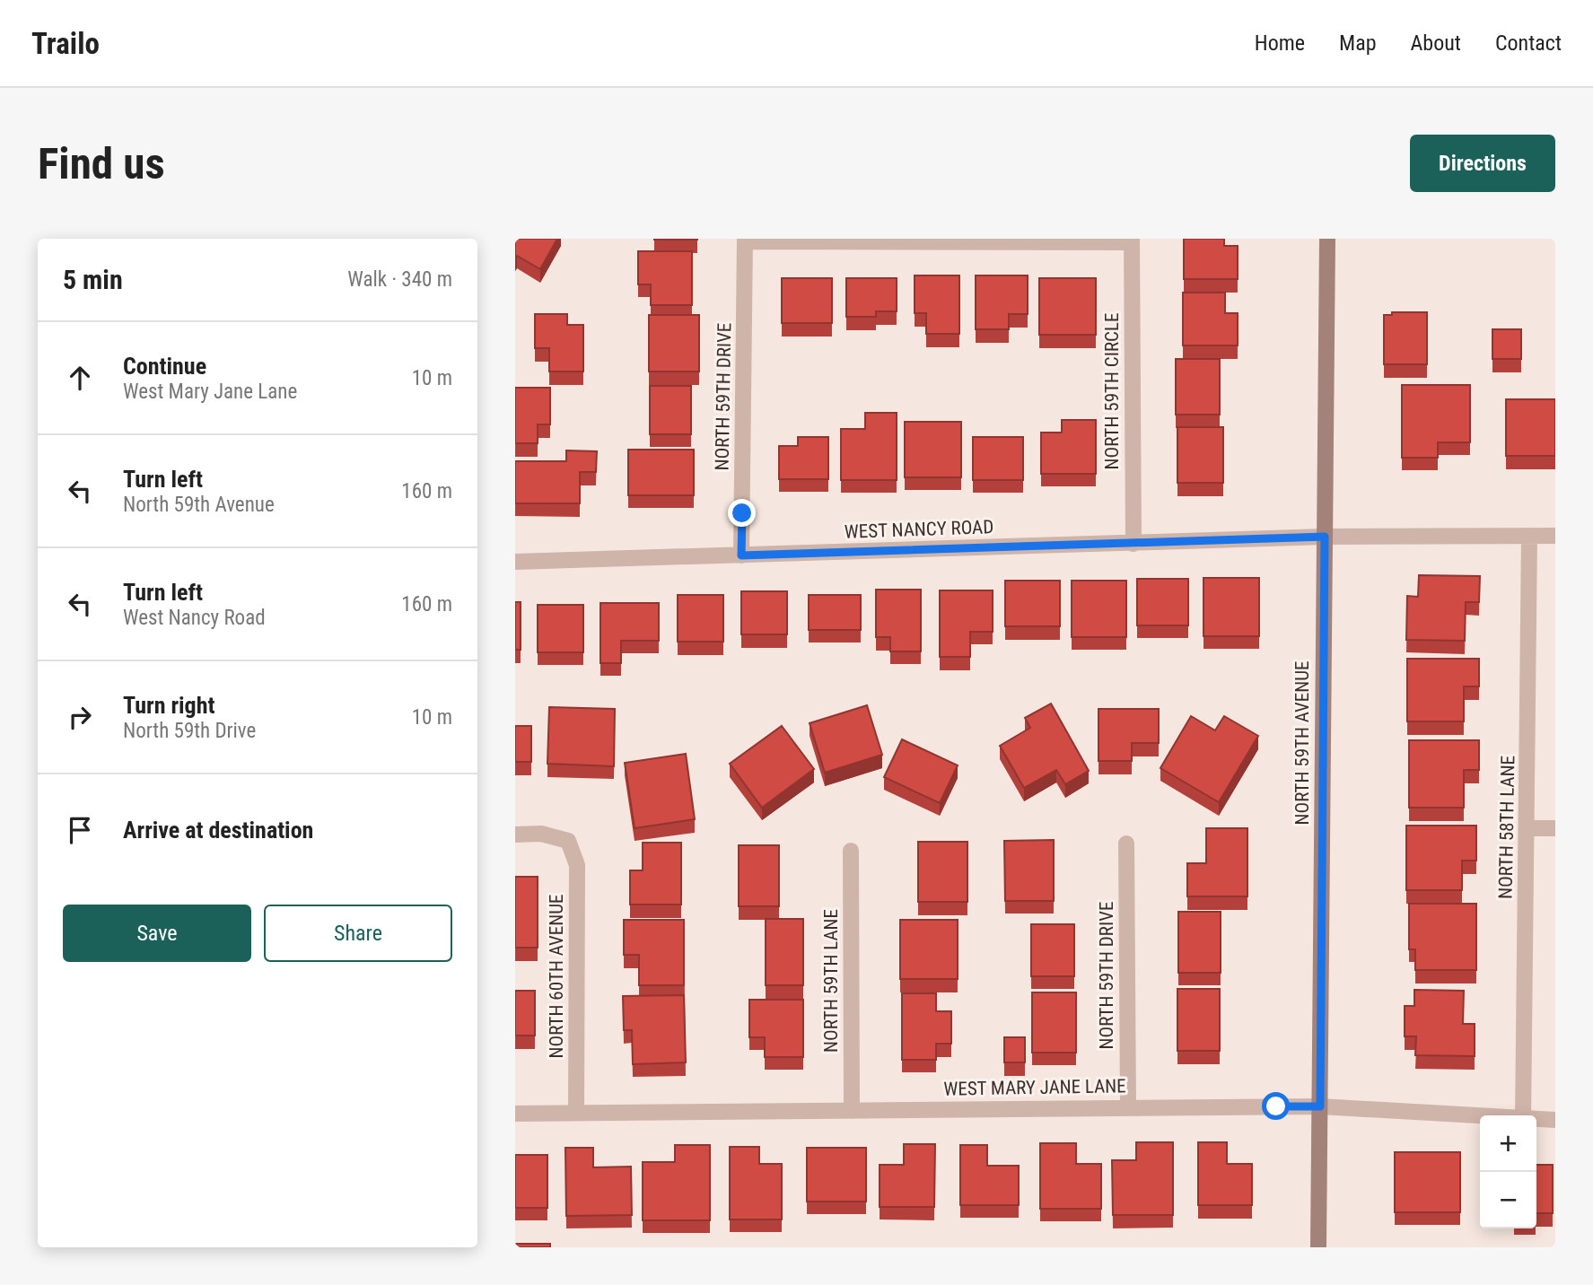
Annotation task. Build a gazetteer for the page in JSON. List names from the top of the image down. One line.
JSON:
{"streets":{"main road":["NORTH 59TH AVENUE"],"street":["NORTH 59TH CIRCLE","NORTH 59TH DRIVE","WEST NANCY ROAD","NORTH 58TH LANE","NORTH 60TH AVENUE","NORTH 59TH LANE","WEST MARY JANE LANE"]},"crossings":[["NORTH 59TH CIRCLE","WEST NANCY ROAD"],["NORTH 59TH DRIVE","WEST NANCY ROAD"],["NORTH 59TH DRIVE","WEST MARY JANE LANE"],["WEST NANCY ROAD","NORTH 59TH AVENUE"],["WEST NANCY ROAD","NORTH 58TH LANE"],["NORTH 59TH AVENUE","WEST MARY JANE LANE"],["NORTH 60TH AVENUE","WEST MARY JANE LANE"],["NORTH 59TH LANE","WEST MARY JANE LANE"]],"page":{"header":"Trailo","nav":["Home","Map","About","Contact"],"buttons":["Directions",["Save","Share"]],"title":"Find us","heading":["5 min","Walk · 340 m"],"list":[["Continue","West Mary Jane Lane","10 m"],["Turn left","North 59th Avenue","160 m"],["Turn left","West Nancy Road","160 m"],["Turn right","North 59th Drive","10 m"],"Arrive at destination"],"map_buttons":["+","−"]}}
